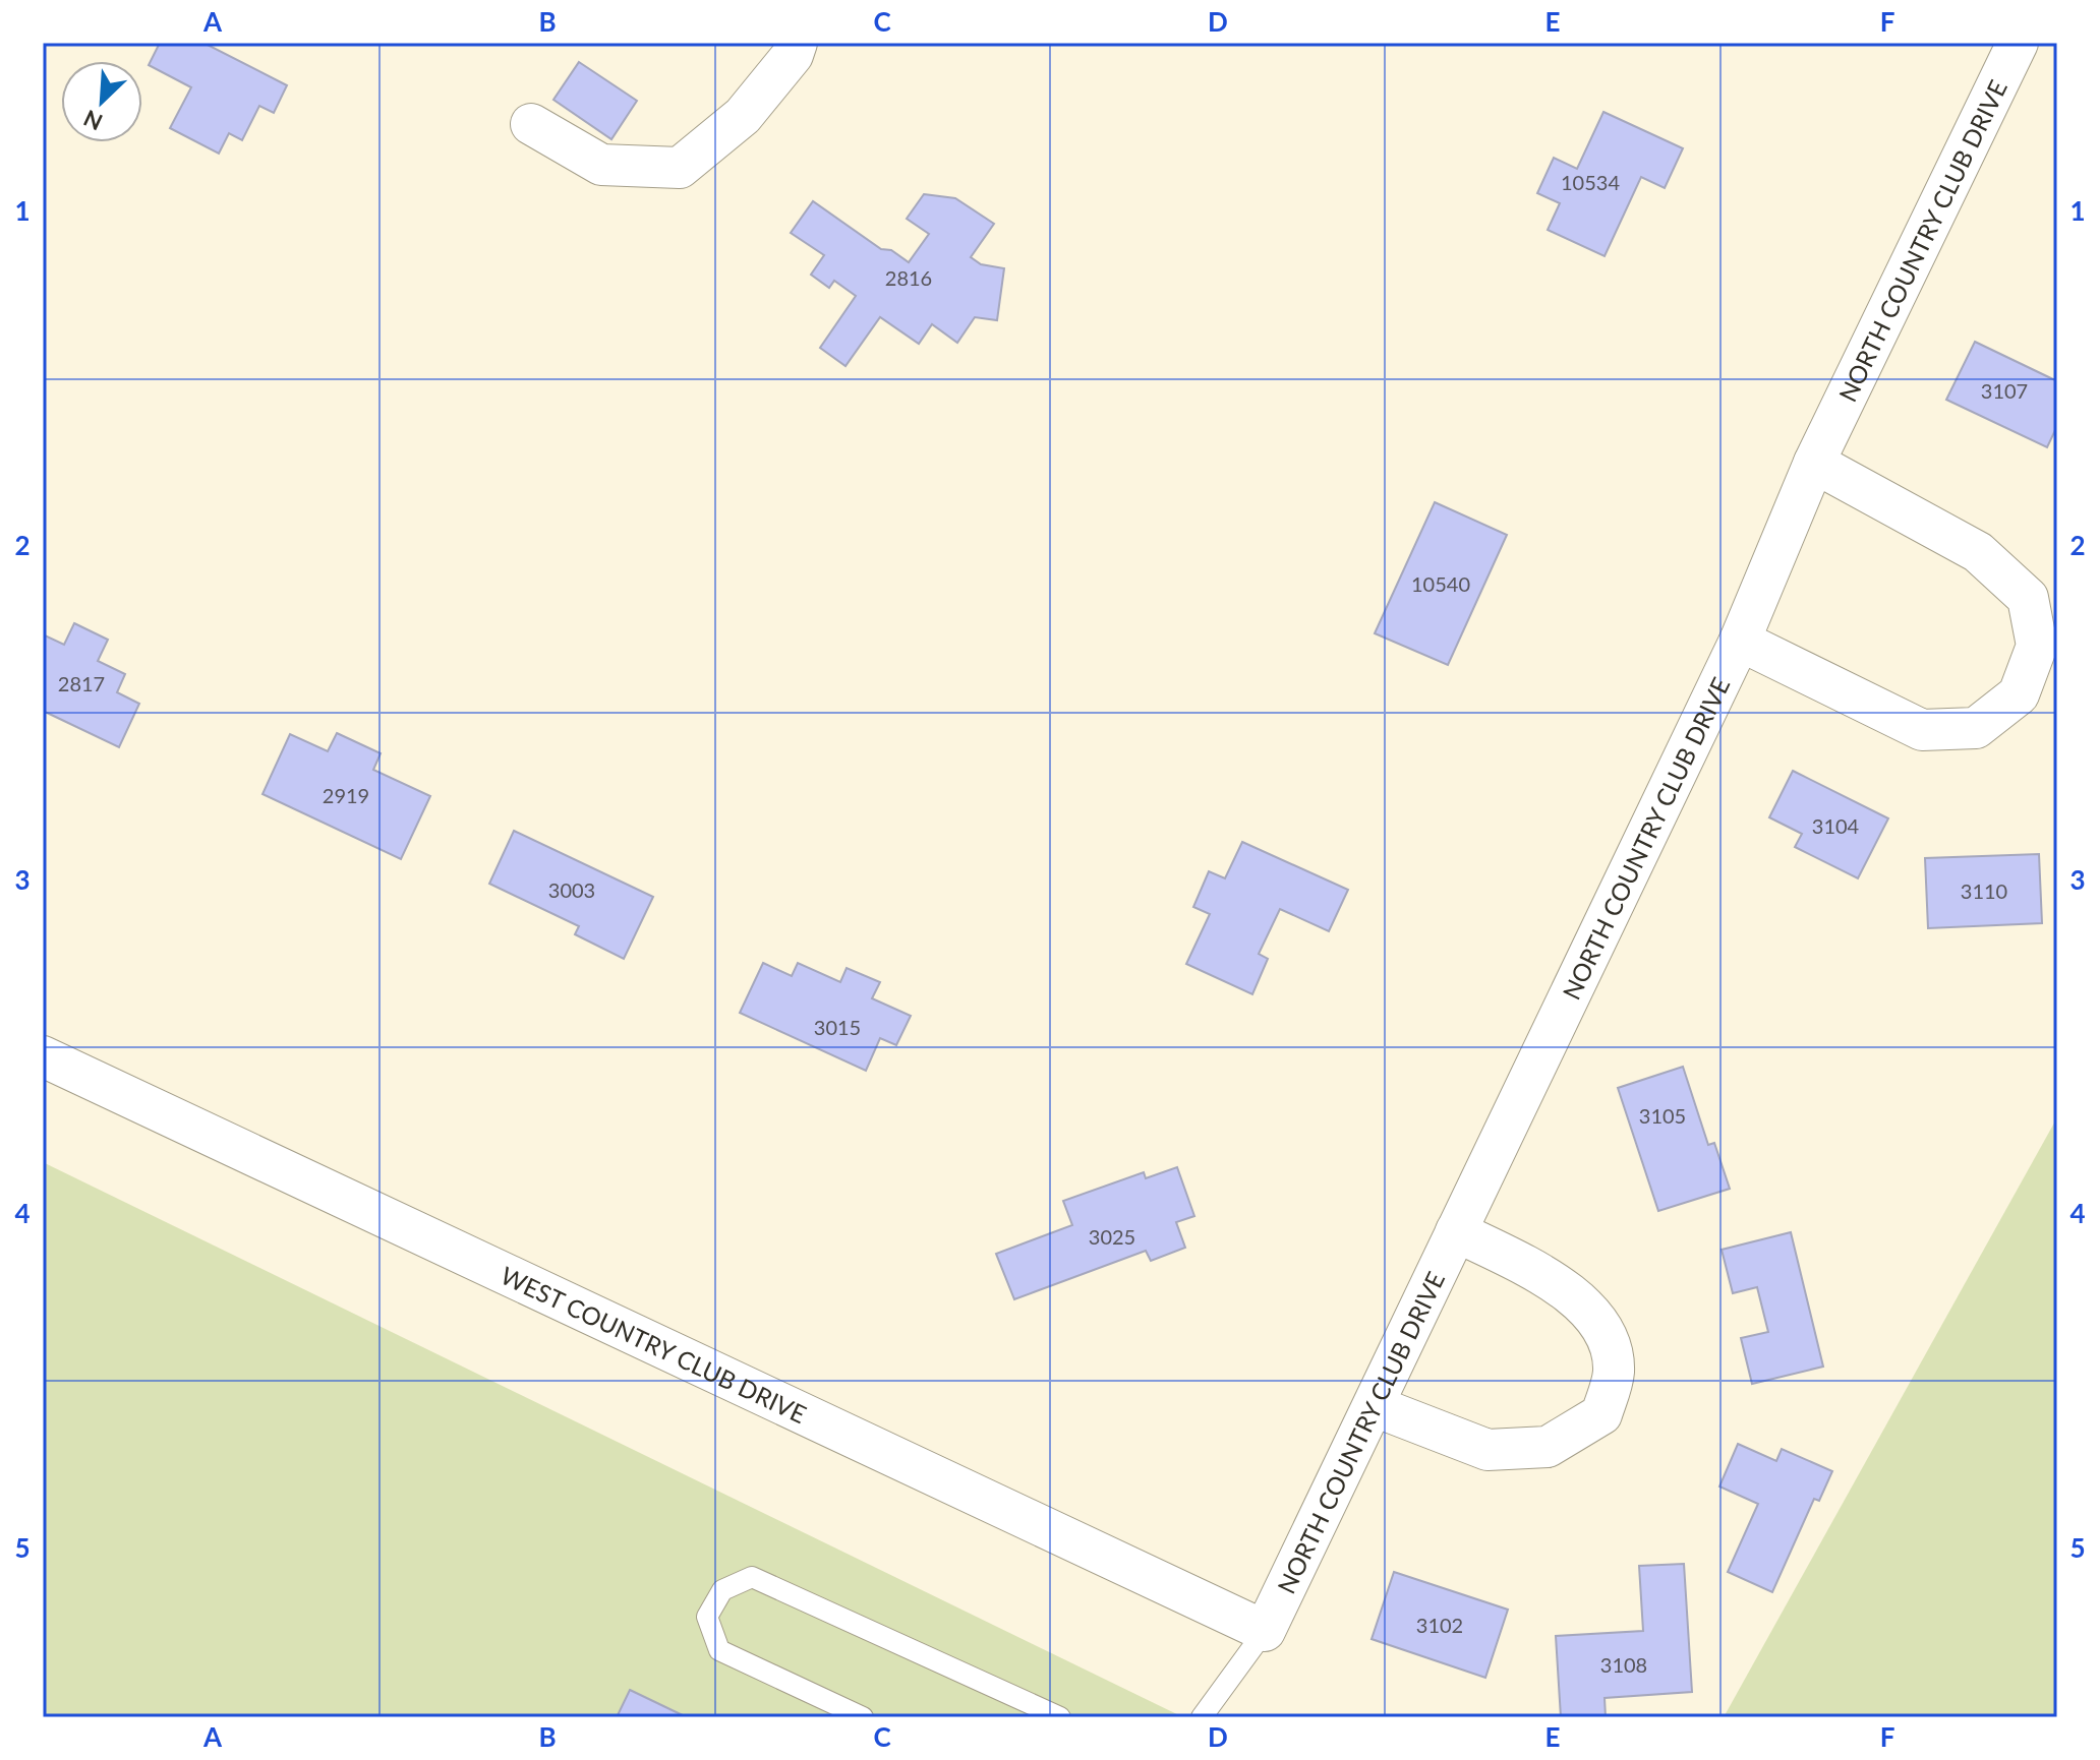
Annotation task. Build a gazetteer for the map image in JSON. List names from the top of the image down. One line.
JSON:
{"streets":{"street":["NORTH COUNTRY CLUB DRIVE","WEST COUNTRY CLUB DRIVE"]},"crossings":[["NORTH COUNTRY CLUB DRIVE","WEST COUNTRY CLUB DRIVE"]],"house_numbers":["10534","2816","3107","10540","2817","2919","3104","3003","3110","3015","3105","3025","3102","3108"],"north":"bottom left","grid":{"columns":["A","B","C","D","E","F"],"rows":["1","2","3","4","5"]}}
